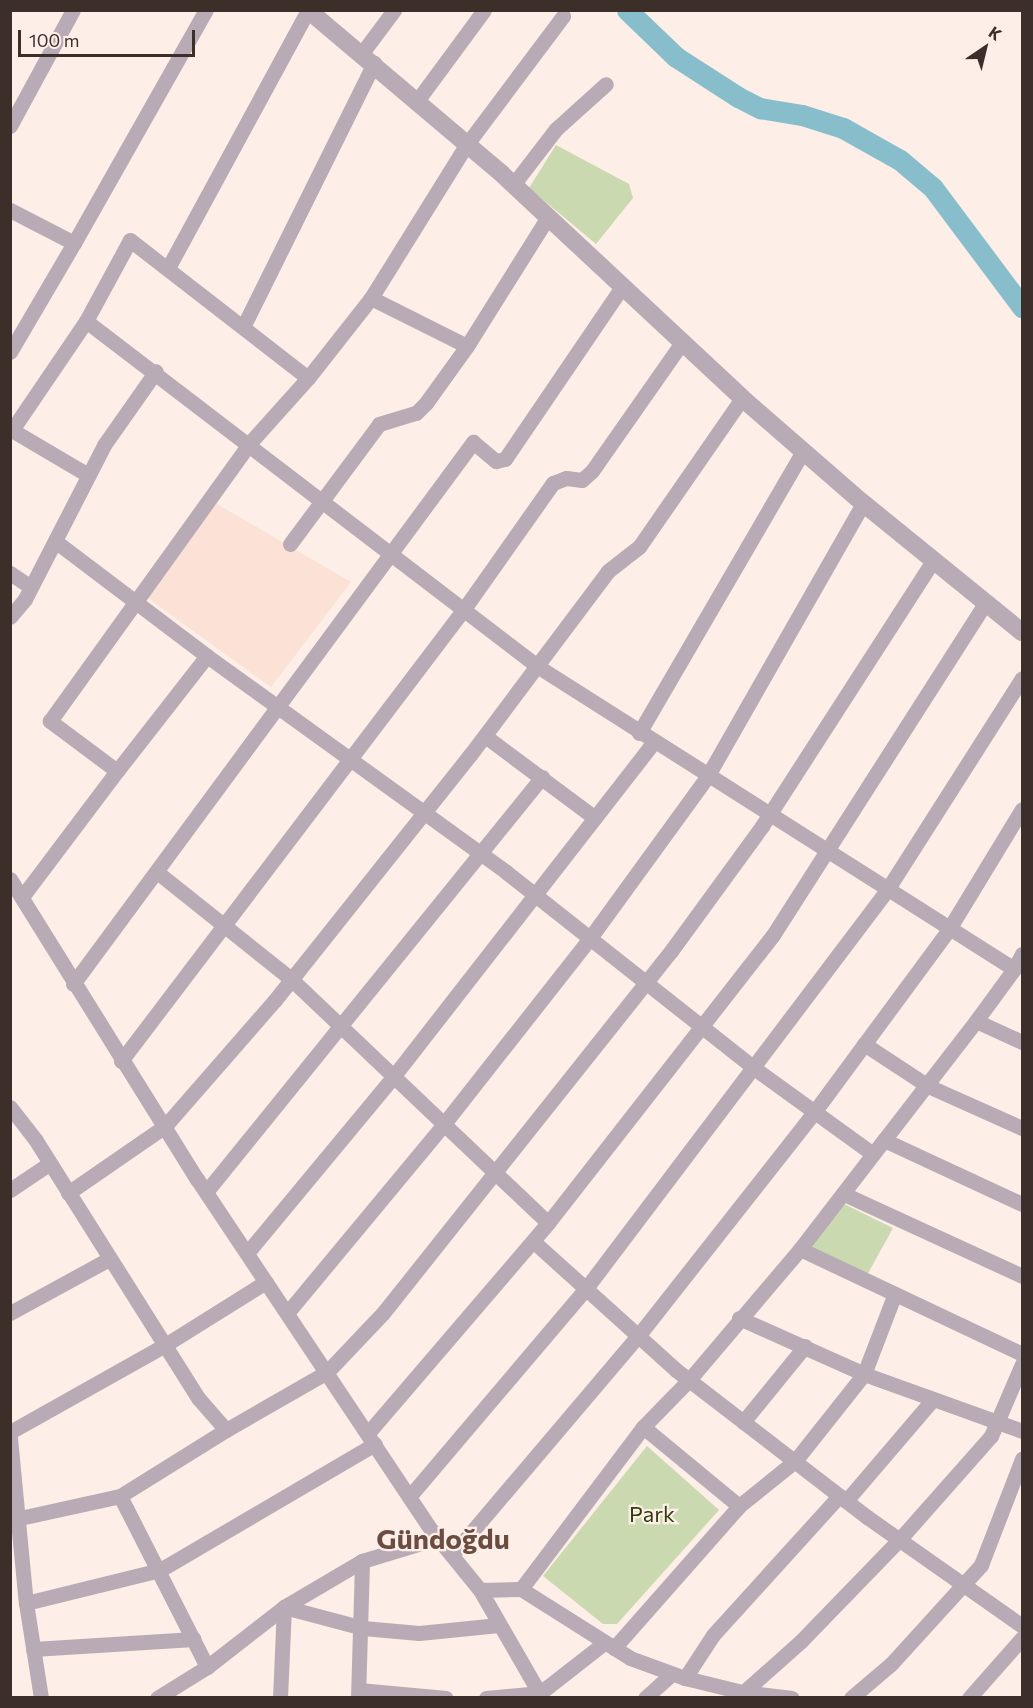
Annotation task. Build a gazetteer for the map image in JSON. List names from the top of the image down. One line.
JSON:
{"districts":["Gündoğdu"],"parks":["Park"],"scale_bar":"100 m","north":"top right"}
